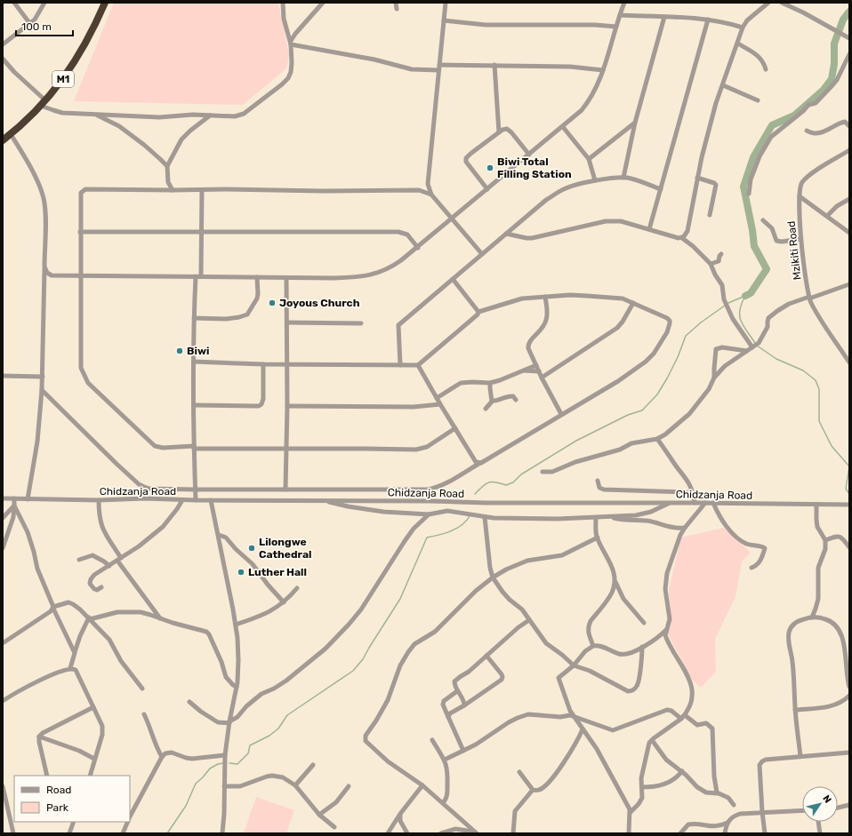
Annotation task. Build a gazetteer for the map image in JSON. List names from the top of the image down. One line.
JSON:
{"streets":{"highway":["M1"],"street":["Mzikiti Road","Chidzanja Road"]},"places":["Biwi Total Filling Station","Joyous Church","Biwi","Lilongwe Cathedral","Luther Hall"],"legend":["Road","Park"],"scale_bar":"100 m","north":"top right"}
